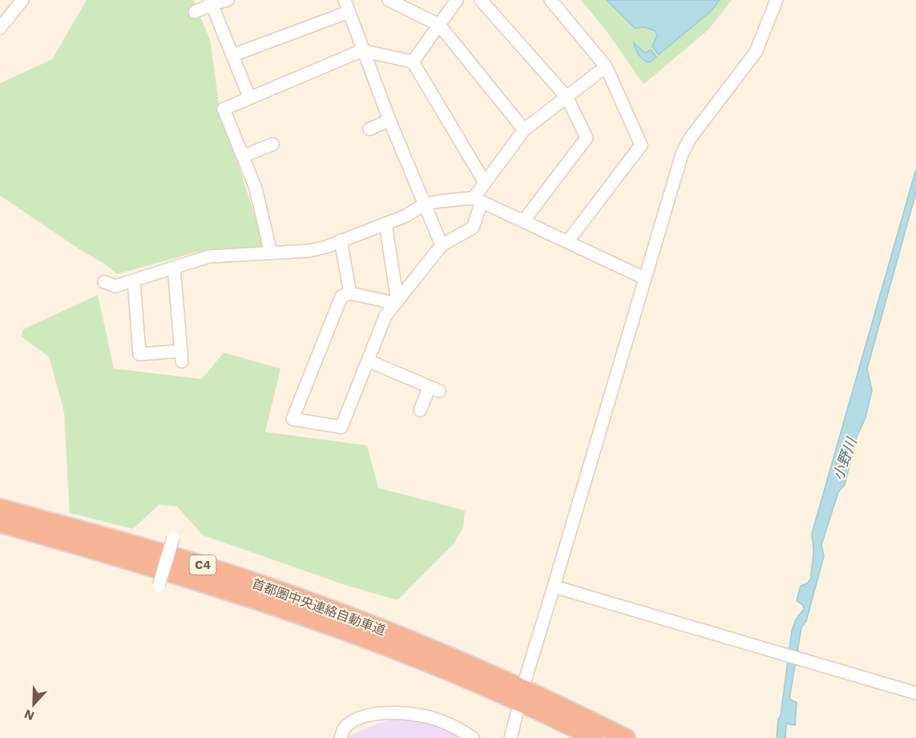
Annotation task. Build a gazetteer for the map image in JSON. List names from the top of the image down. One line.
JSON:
{"streets":{"highway":["C4","首都圏中央連絡自動車道"]},"water":["小野川"],"north":"bottom"}
